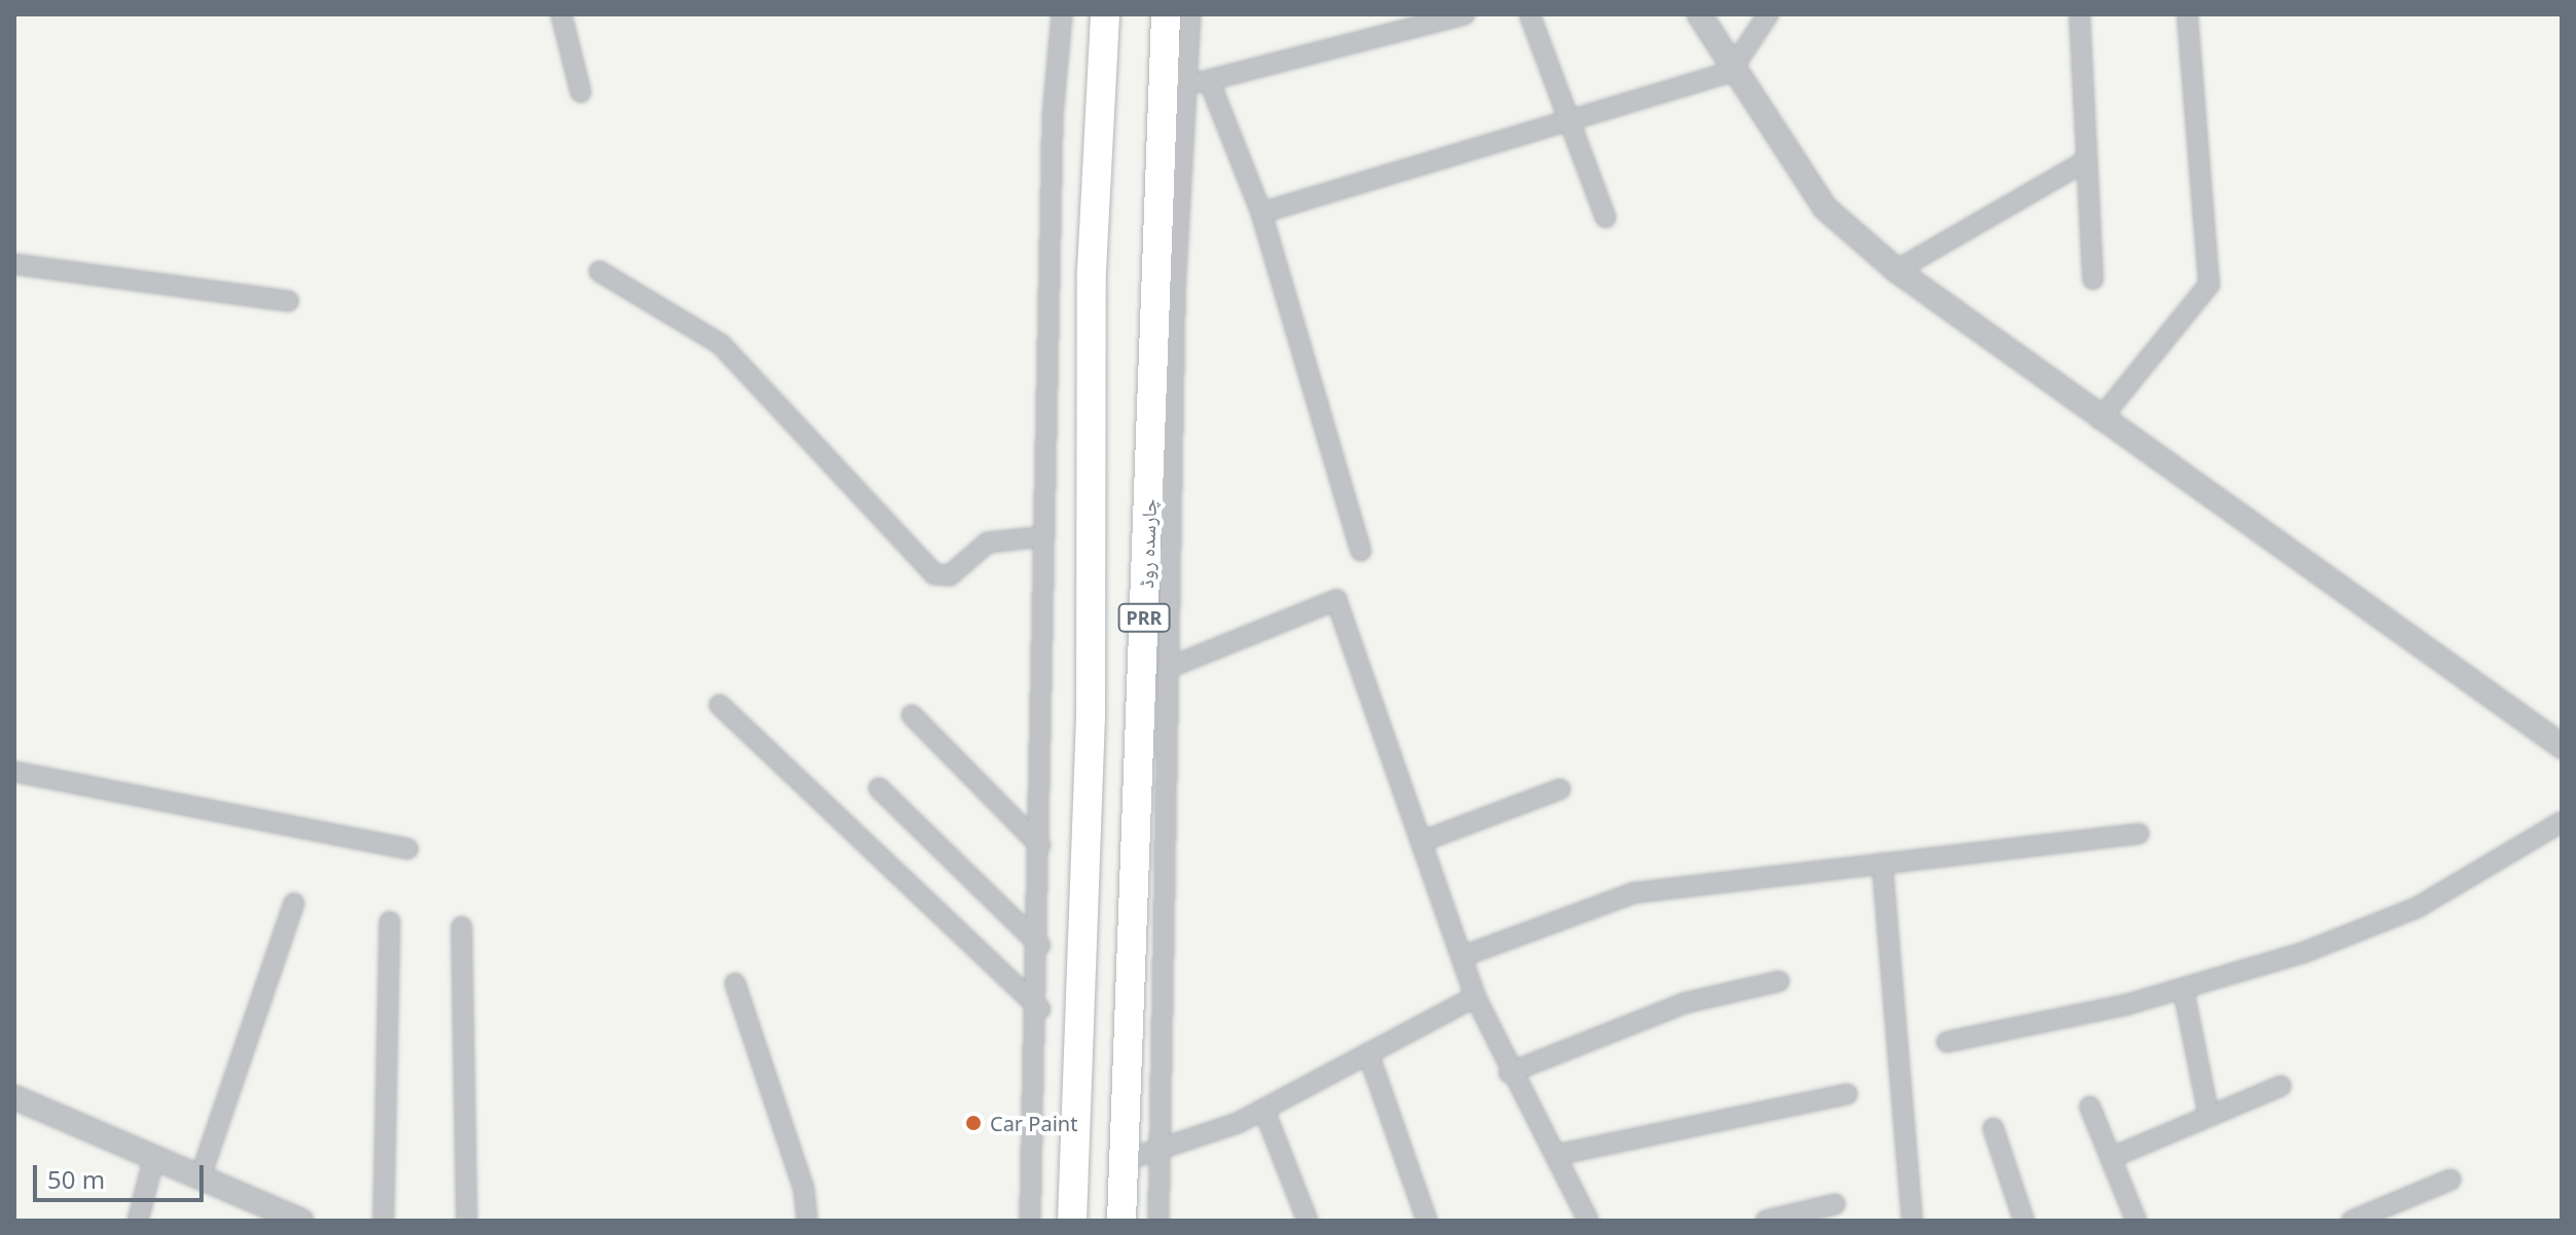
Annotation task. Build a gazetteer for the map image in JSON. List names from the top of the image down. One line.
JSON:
{"streets":{"highway":["چارسدہ روڈ","PRR"]},"places":["Car Paint"],"scale_bar":"50 m"}
